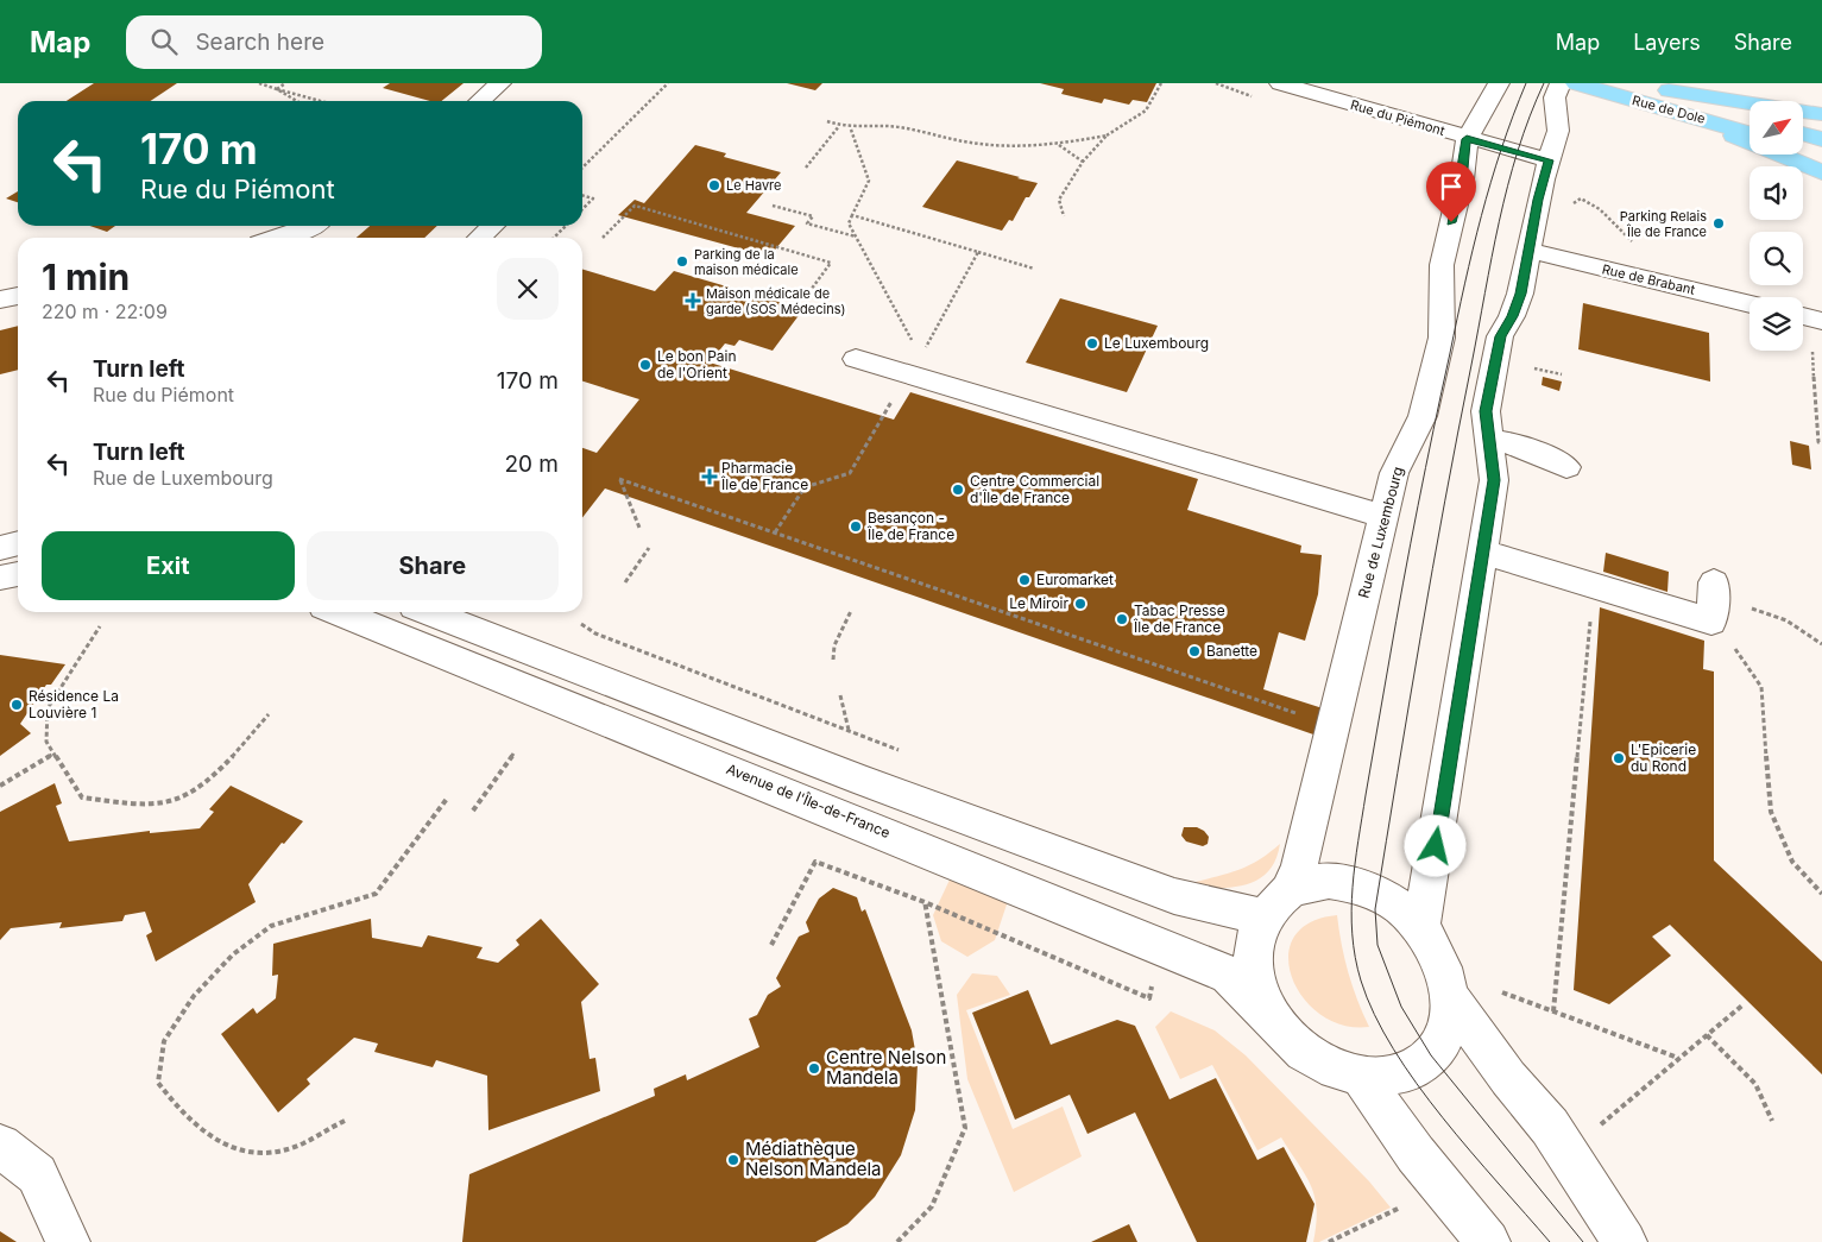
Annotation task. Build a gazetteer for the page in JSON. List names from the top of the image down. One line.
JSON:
{"streets":{"main road":["Rue de Dole"],"street":["Rue du Piémont","Rue de Brabant","Rue de Luxembourg","Avenue de l'Île-de-France"]},"crossings":[["Rue du Piémont","Rue de Luxembourg"],["Rue de Luxembourg","Avenue de l'Île-de-France"]],"places":{"other":["Le Havre","Parking Relais Île de France","Parking de la maison médicale","Le Luxembourg","Le bon Pain de l'Orient","Centre Commercial d'Île de France","Besançon - Île de France","Euromarket","Le Miroir","Tabac Presse Île de France","Banette","Résidence La Louvière 1","L'Epicerie du Rond","Centre Nelson Mandela","Médiathèque Nelson Mandela"],"health":["Maison médicale de garde (SOS Médecins)","Pharmacie Île de France"]},"north":"top right","page":{"header":"Map","search":"Search here","nav":["Map","Layers","Share"],"turn":["170 m","Rue du Piémont"],"heading":["1 min","220 m · 22:09"],"list":[{"name":"Turn left","note":"Rue du Piémont","value":"170 m"},{"name":"Turn left","note":"Rue de Luxembourg","value":"20 m"}],"buttons":["Exit","Share"]}}
